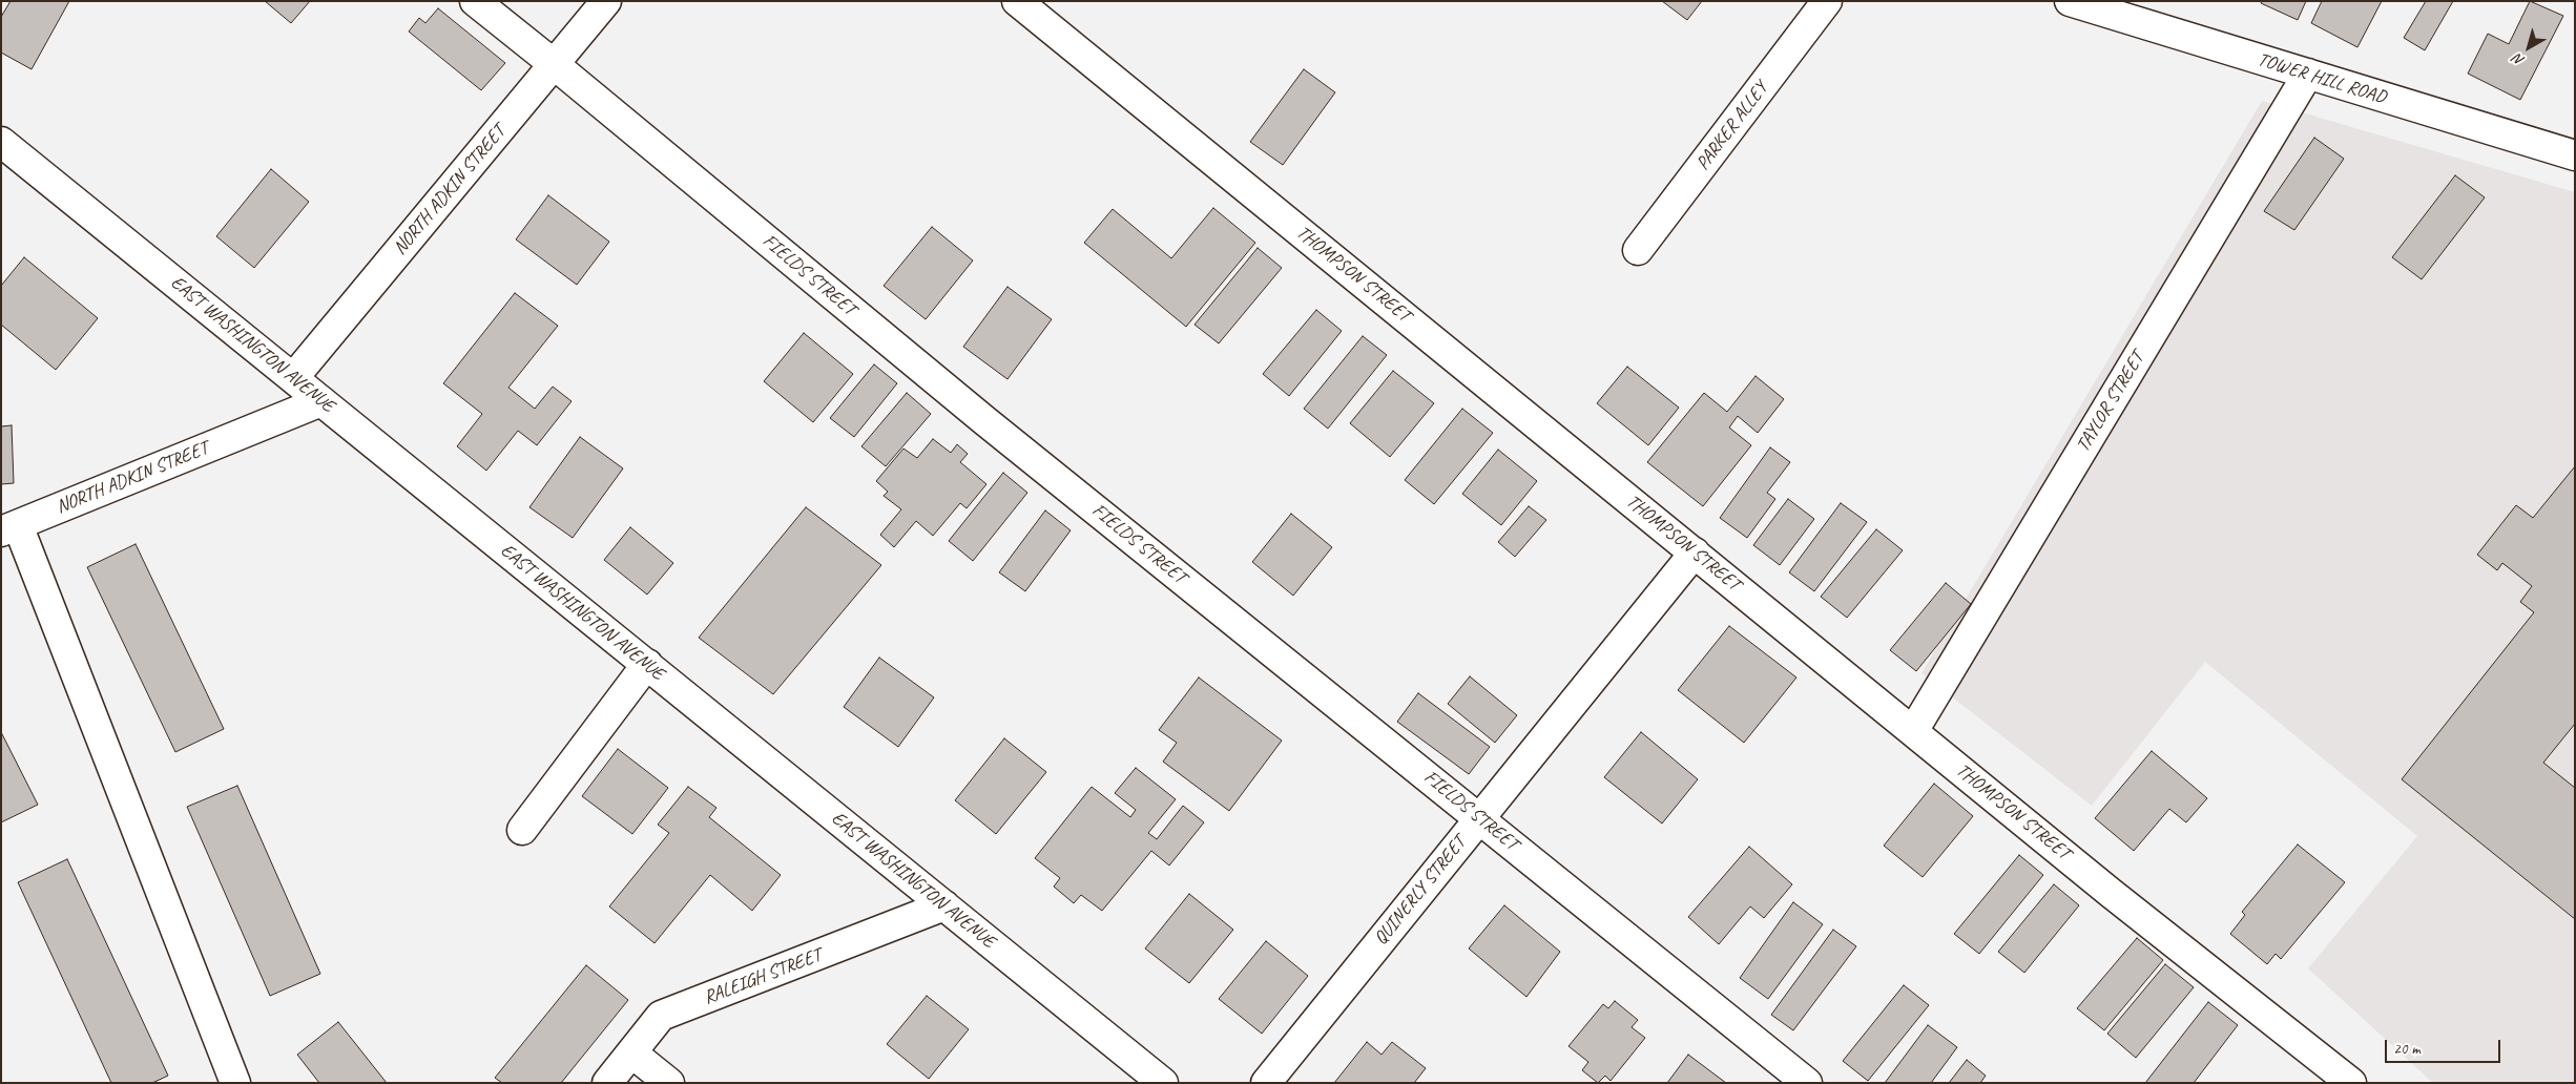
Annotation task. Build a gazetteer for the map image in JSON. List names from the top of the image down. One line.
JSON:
{"streets":{"street":["TOWER HILL ROAD","PARKER ALLEY","NORTH ADKIN STREET","THOMPSON STREET","FIELDS STREET","EAST WASHINGTON AVENUE","TAYLOR STREET","QUINERLY STREET","RALEIGH STREET"]},"crossings":[["TOWER HILL ROAD","TAYLOR STREET"],["NORTH ADKIN STREET","FIELDS STREET"],["NORTH ADKIN STREET","EAST WASHINGTON AVENUE"],["THOMPSON STREET","TAYLOR STREET"],["THOMPSON STREET","QUINERLY STREET"],["FIELDS STREET","QUINERLY STREET"],["EAST WASHINGTON AVENUE","RALEIGH STREET"]],"scale_bar":"20 m","north":"bottom left"}
